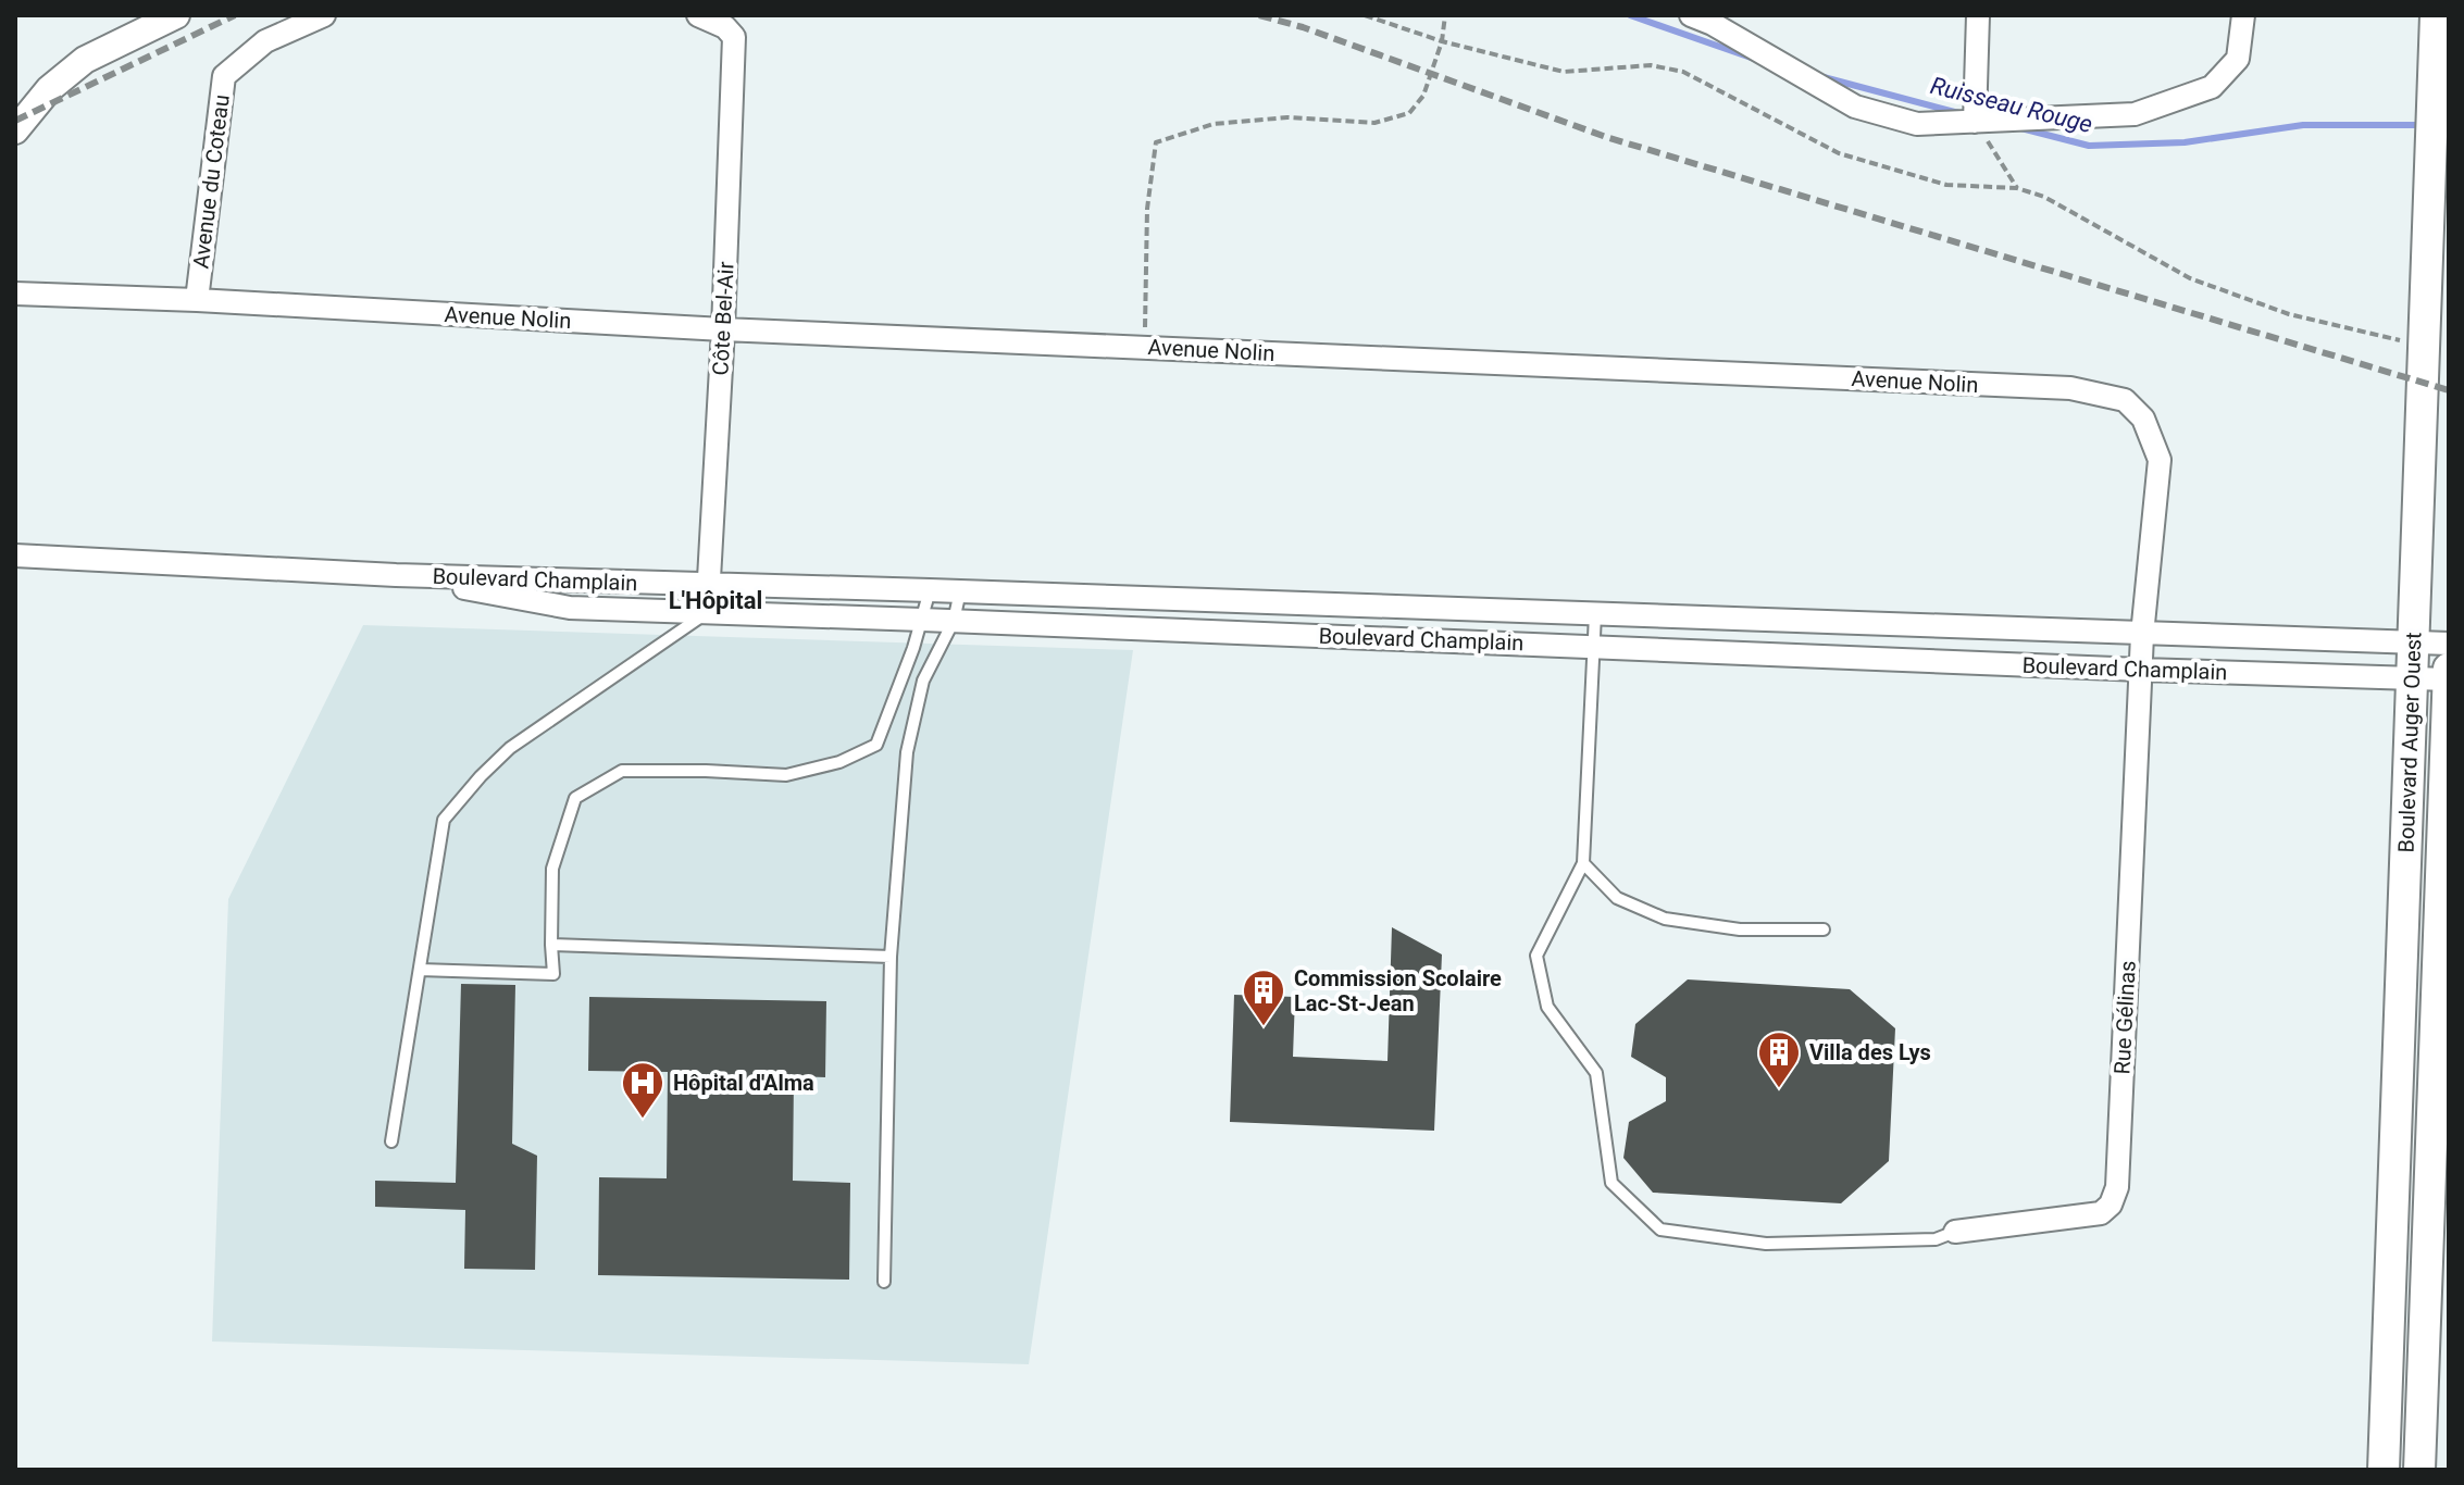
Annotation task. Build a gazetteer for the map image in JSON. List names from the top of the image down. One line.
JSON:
{"streets":{"main road":["Boulevard Auger Ouest"],"street":["Avenue du Coteau","Avenue Nolin","Côte Bel-Air","Boulevard Champlain","Rue Gélinas"]},"crossings":[["Avenue du Coteau","Avenue Nolin"],["Avenue Nolin","Côte Bel-Air"],["Avenue Nolin","Boulevard Champlain"],["Avenue Nolin","Rue Gélinas"],["Côte Bel-Air","Boulevard Champlain"],["Boulevard Champlain","Boulevard Auger Ouest"],["Boulevard Champlain","Rue Gélinas"]],"districts":["L'Hôpital"],"water":["Ruisseau Rouge"],"places":{"building":["Commission Scolaire Lac-St-Jean","Villa des Lys"],"hospital":["Hôpital d'Alma"]}}
